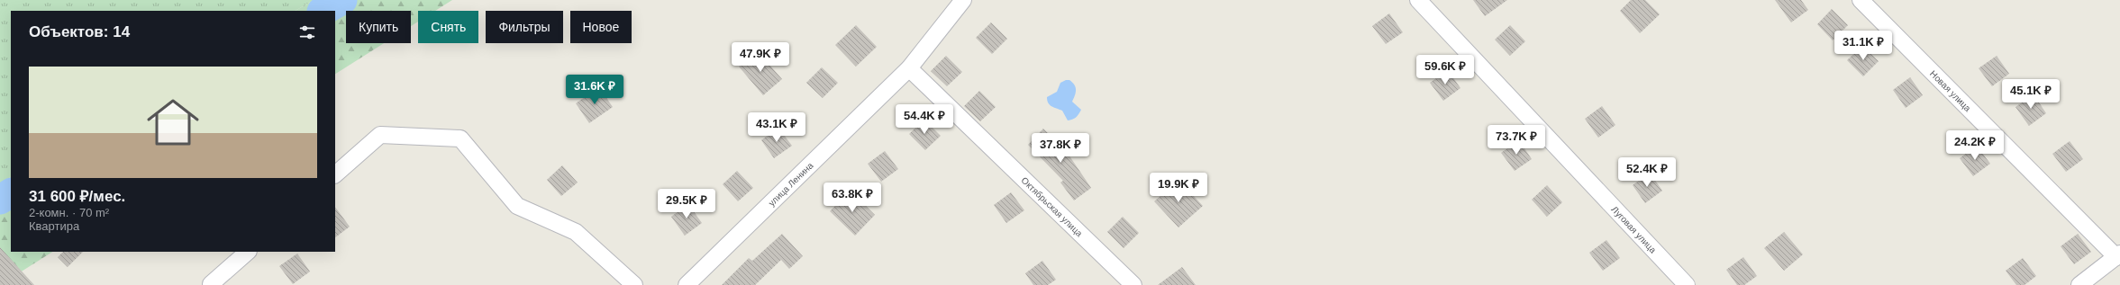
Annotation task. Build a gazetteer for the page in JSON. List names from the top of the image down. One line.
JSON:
{"streets":{"street":["Новая улица","улица Ленина","Октябрьская улица","Луговая улица"]},"crossings":[["улица Ленина","Октябрьская улица"]],"page":{"chip":["Купить","Снять","Фильтры","Новое"],"heading":"Объектов: 14","price":["31.1K ₽","47.9K ₽","59.6K ₽","31.6K ₽","45.1K ₽","54.4K ₽","43.1K ₽","73.7K ₽","24.2K ₽","37.8K ₽","52.4K ₽","19.9K ₽","63.8K ₽","29.5K ₽"],"list":[{"name":"31 600 ₽/мес.","note":"2-комн. · 70 m² · Квартира"}]}}
